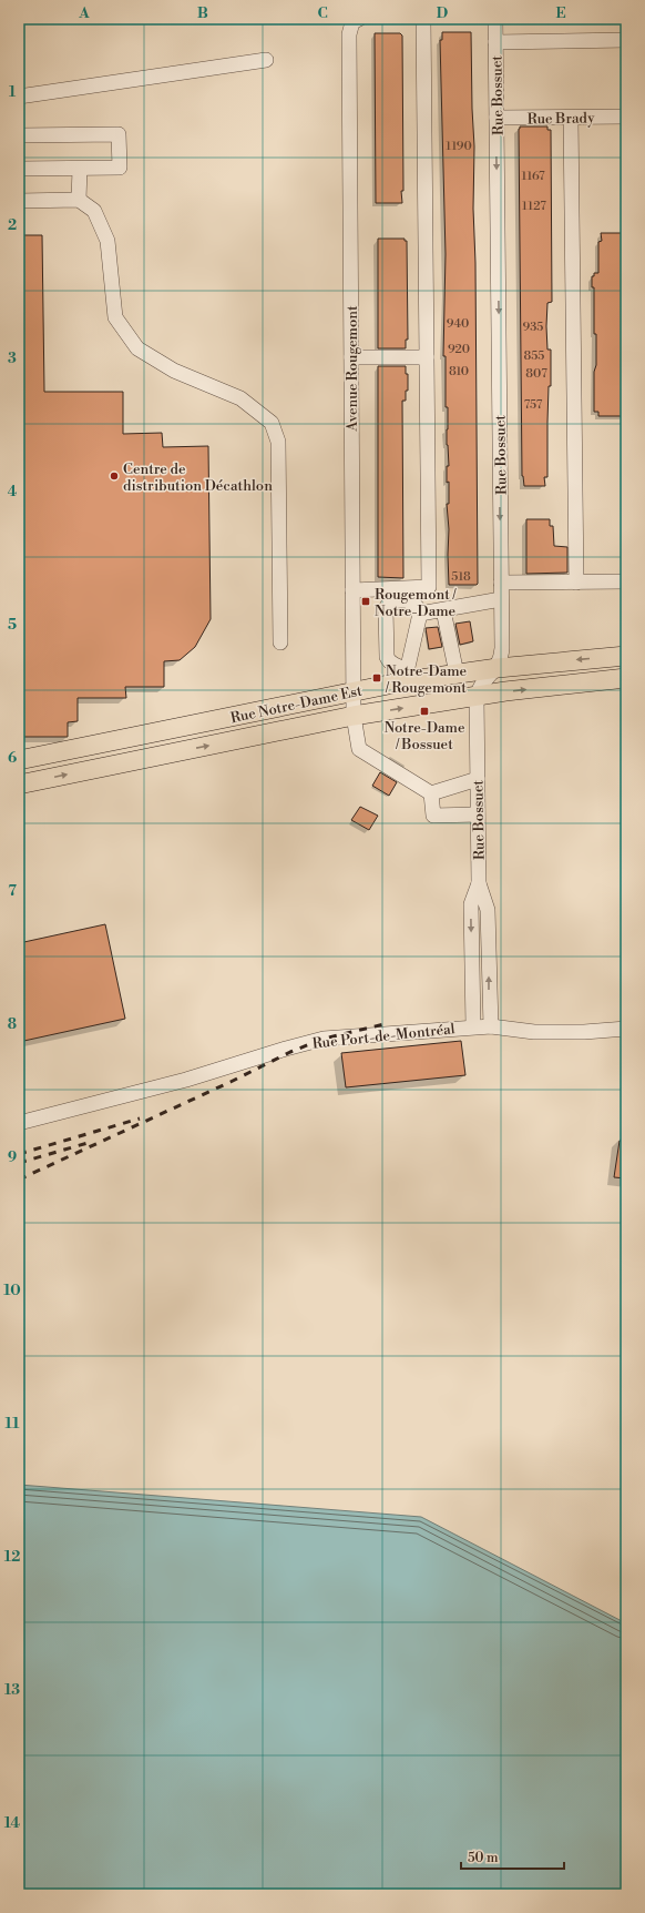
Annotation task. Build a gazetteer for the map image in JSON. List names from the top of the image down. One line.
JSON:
{"streets":{"main road":["Rue Notre-Dame Est"],"street":["Rue Bossuet","Rue Brady","Avenue Rougemont","Rue Port-de-Montréal"]},"crossings":[["Rue Bossuet","Rue Brady"],["Rue Bossuet","Rue Notre-Dame Est"],["Rue Bossuet","Rue Port-de-Montréal"],["Avenue Rougemont","Rue Notre-Dame Est"]],"places":{"other":["Centre de distribution Décathlon"],"transit":["Rougemont / Notre-Dame","Notre-Dame / Rougemont","Notre-Dame / Bossuet"]},"house_numbers":["1190","1167","1127","940","935","920","855","810","807","757","518"],"scale_bar":"50 m","grid":{"columns":["A","B","C","D","E"],"rows":["1","2","3","4","5","6","7","8","9","10","11","12","13","14"]}}
